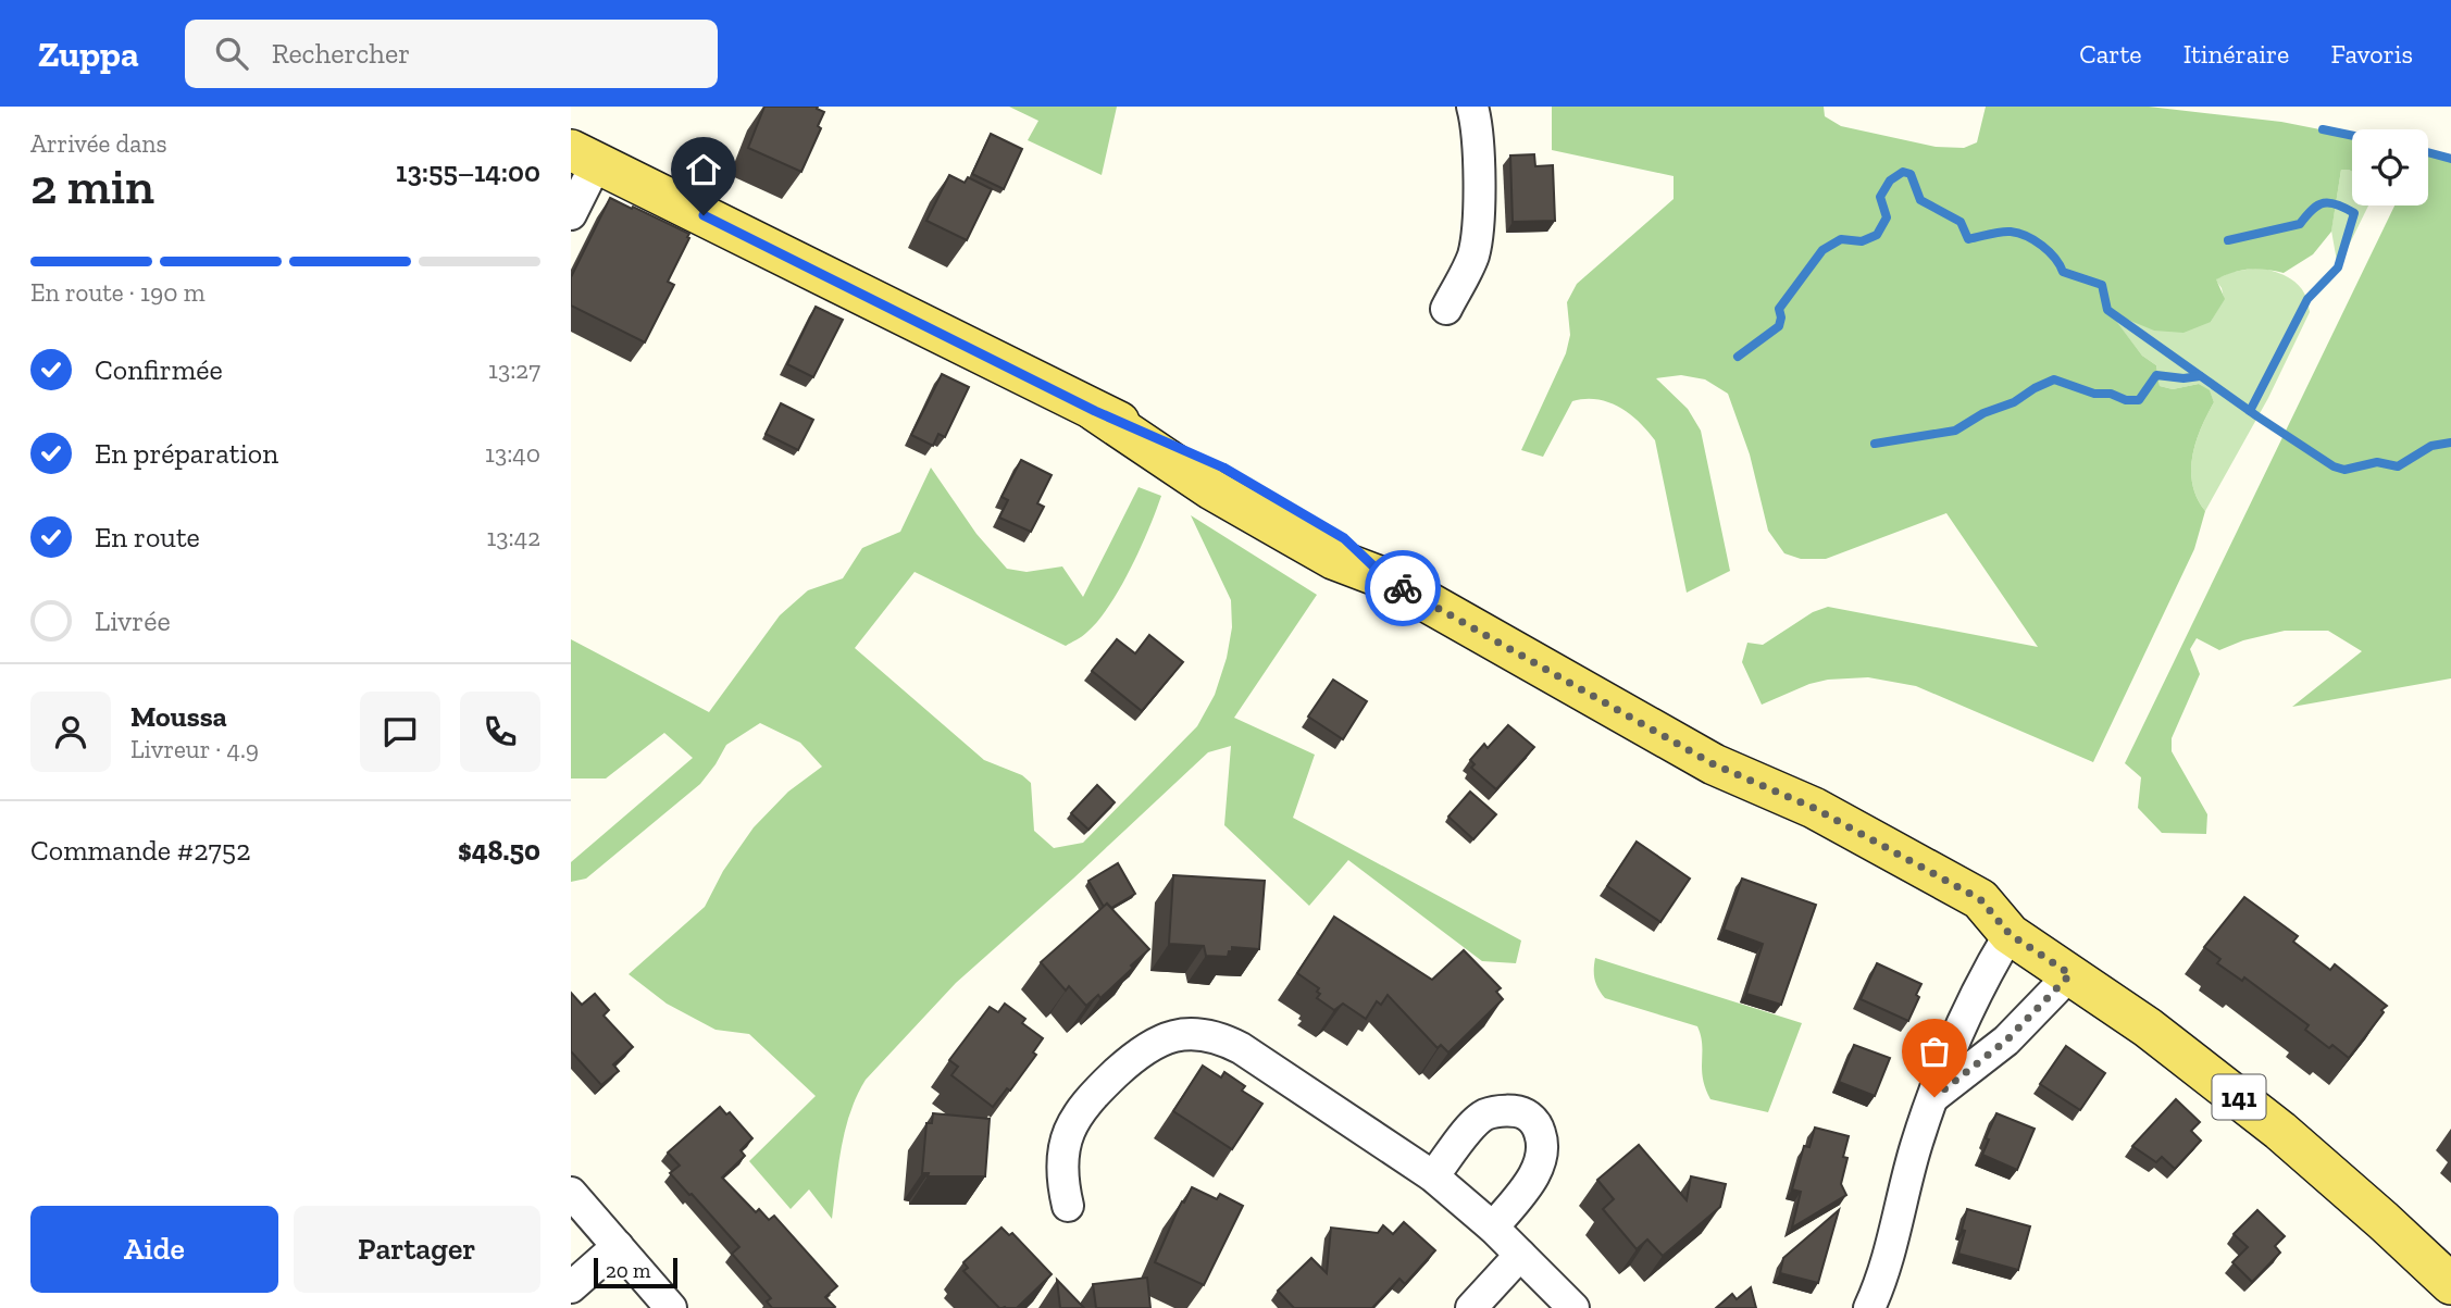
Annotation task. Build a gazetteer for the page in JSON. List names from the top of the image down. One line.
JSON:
{"streets":{"main road":["141"]},"scale_bar":"20 m","page":{"header":"Zuppa","search":"Rechercher","nav":["Carte","Itinéraire","Favoris"],"heading":["2 min","Arrivée dans","13:55–14:00"],"panel":["Moussa","Livreur · 4.9","Commande #2752","$48.50"],"bar":"En route · 190 m","list":[["Confirmée","13:27"],["En préparation","13:40"],["En route","13:42"],"Livrée"],"buttons":["Aide","Partager"],"scale":"20 m"}}
